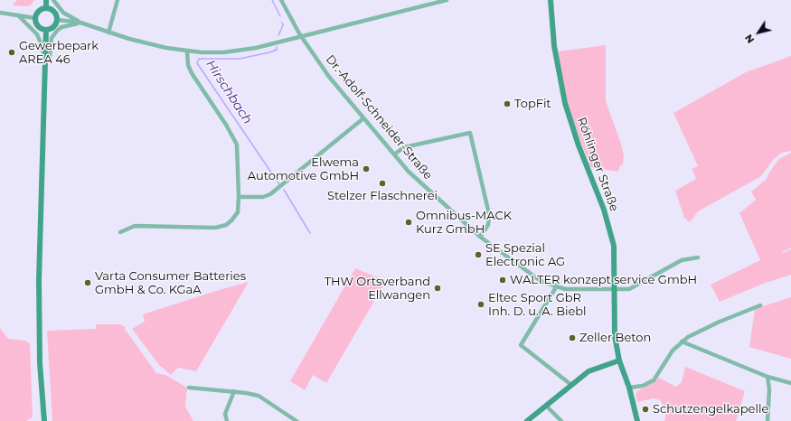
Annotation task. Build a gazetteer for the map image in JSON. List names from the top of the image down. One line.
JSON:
{"streets":{"street":["Dr.-Adolf-Schneider-Straße","Röhlinger Straße"]},"crossings":[["Dr.-Adolf-Schneider-Straße","Röhlinger Straße"]],"water":["Hirschbach"],"places":["Gewerbepark AREA 46","TopFit","Elwema Automotive GmbH","Stelzer Flaschnerei","Omnibus-MACK Kurz GmbH","SE Spezial Electronic AG","WALTER konzept service GmbH","Varta Consumer Batteries GmbH & Co. KGaA","THW Ortsverband Ellwangen","Eltec Sport GbR Inh. D. u. A. Biebl","Zeller Beton","Schutzengelkapelle"],"north":"bottom left"}
